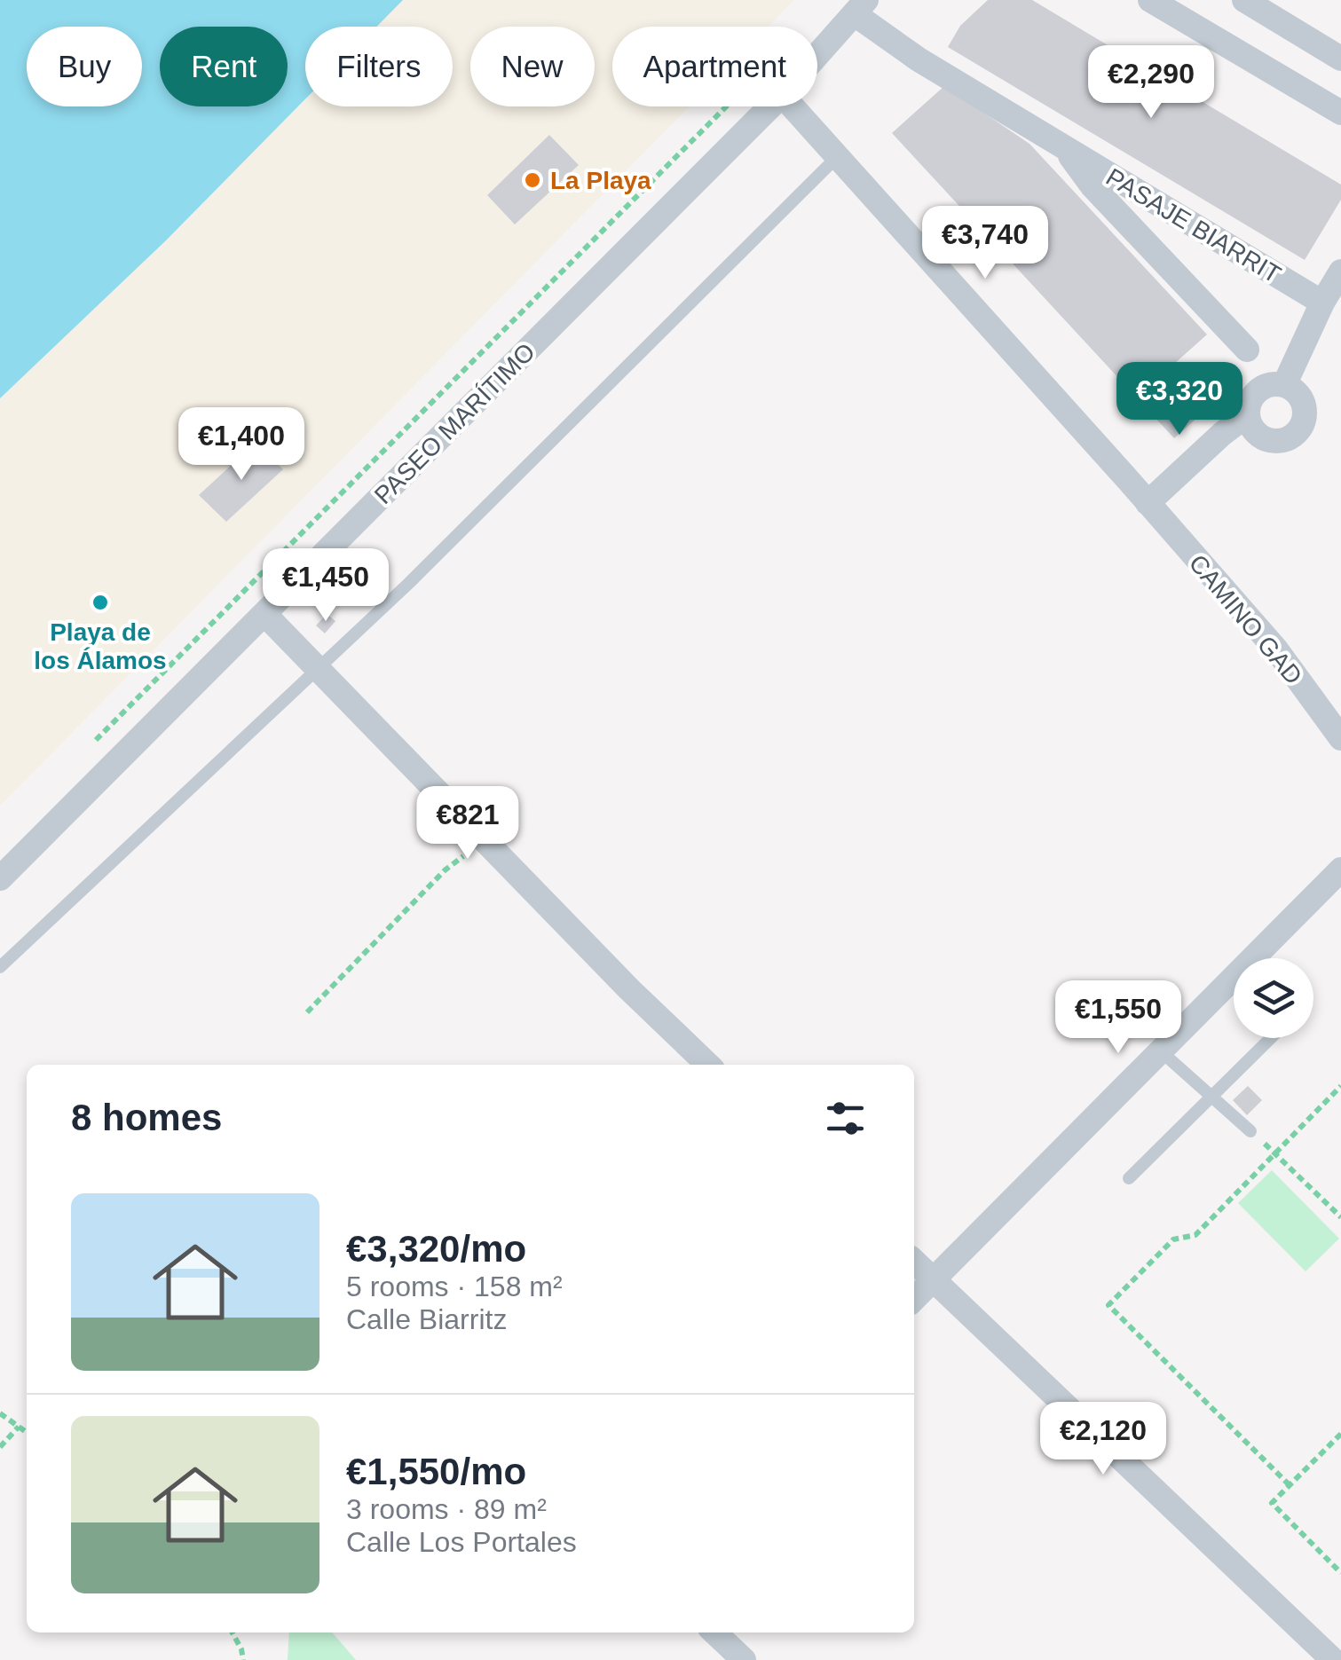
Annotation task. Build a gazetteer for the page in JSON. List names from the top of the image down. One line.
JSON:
{"streets":{"street":["PASAJE BIARRIT","PASEO MARÍTIMO","CAMINO GAD"]},"crossings":[["PASAJE BIARRIT","PASEO MARÍTIMO"]],"places":["La Playa","Playa de los Álamos"],"page":{"chip":["Buy","Rent","Filters","New","Apartment"],"price":["€2,290","€3,740","€3,320","€1,400","€1,450","€821","€1,550","€2,120"],"heading":"8 homes","list":[{"name":"€3,320/mo","note":"5 rooms · 158 m² · Calle Biarritz"},{"name":"€1,550/mo","note":"3 rooms · 89 m² · Calle Los Portales"}]}}
